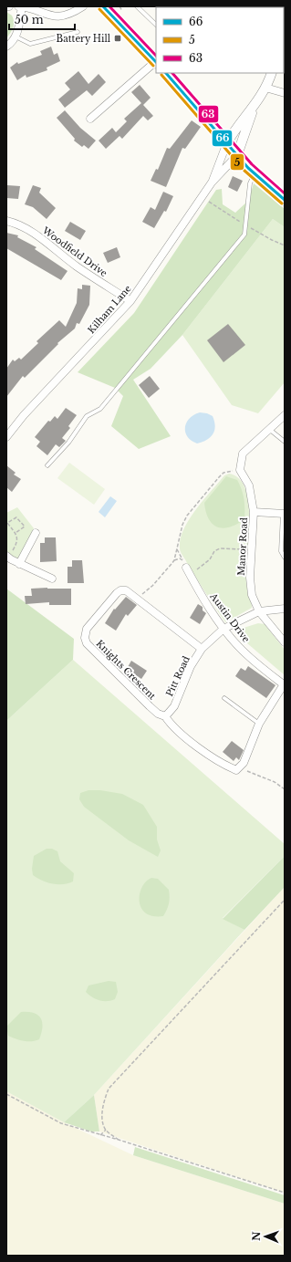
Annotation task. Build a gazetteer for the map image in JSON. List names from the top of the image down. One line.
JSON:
{"streets":{"street":["Woodfield Drive","Kilham Lane","Manor Road","Austin Drive","Knights Crescent","Pitt Road"]},"crossings":[["Woodfield Drive","Kilham Lane"],["Manor Road","Pitt Road"],["Austin Drive","Pitt Road"],["Knights Crescent","Pitt Road"]],"places":{"transit":["Battery Hill"]},"lines":["transit line 66","transit line 63","transit line 5"],"legend":["66","5","63"],"scale_bar":"50 m","north":"left"}
